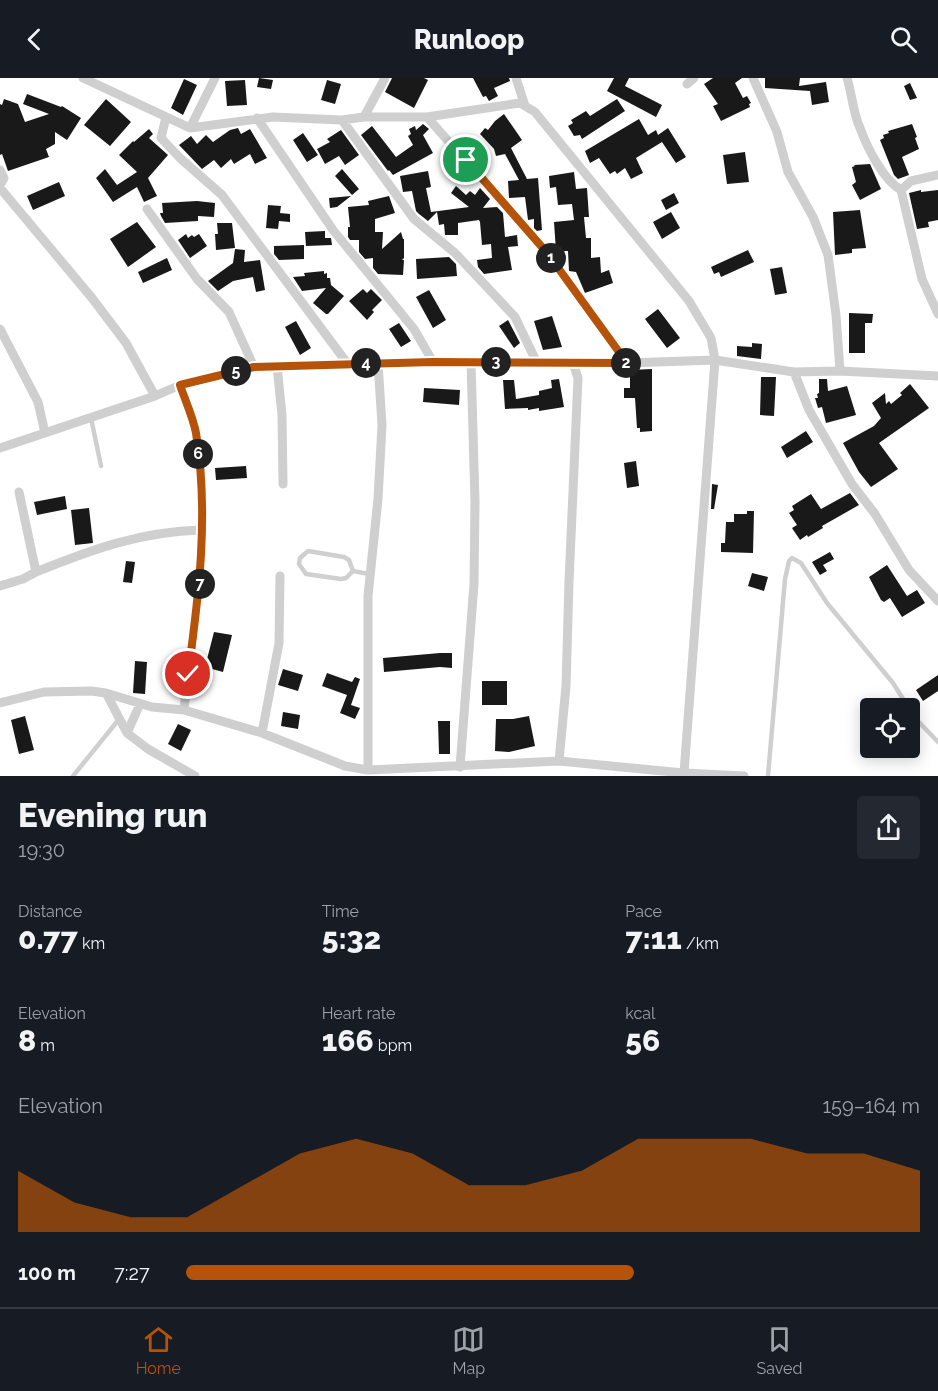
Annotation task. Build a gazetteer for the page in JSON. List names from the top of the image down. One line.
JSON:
{"page":{"header":"Runloop","pins":["1","3","2","4","5","6","7"],"heading":["Evening run","19:30"],"stats":[["Distance","0.77 km"],["Time","5:32"],["Pace","7:11 /km"],["Elevation","8 m"],["Heart rate","166 bpm"],["kcal","56"]],"chart":["Elevation","159–164 m"],"list":[{"name":"100 m","note":"7:27"}],"tabs":["Home","Map","Saved"]}}
